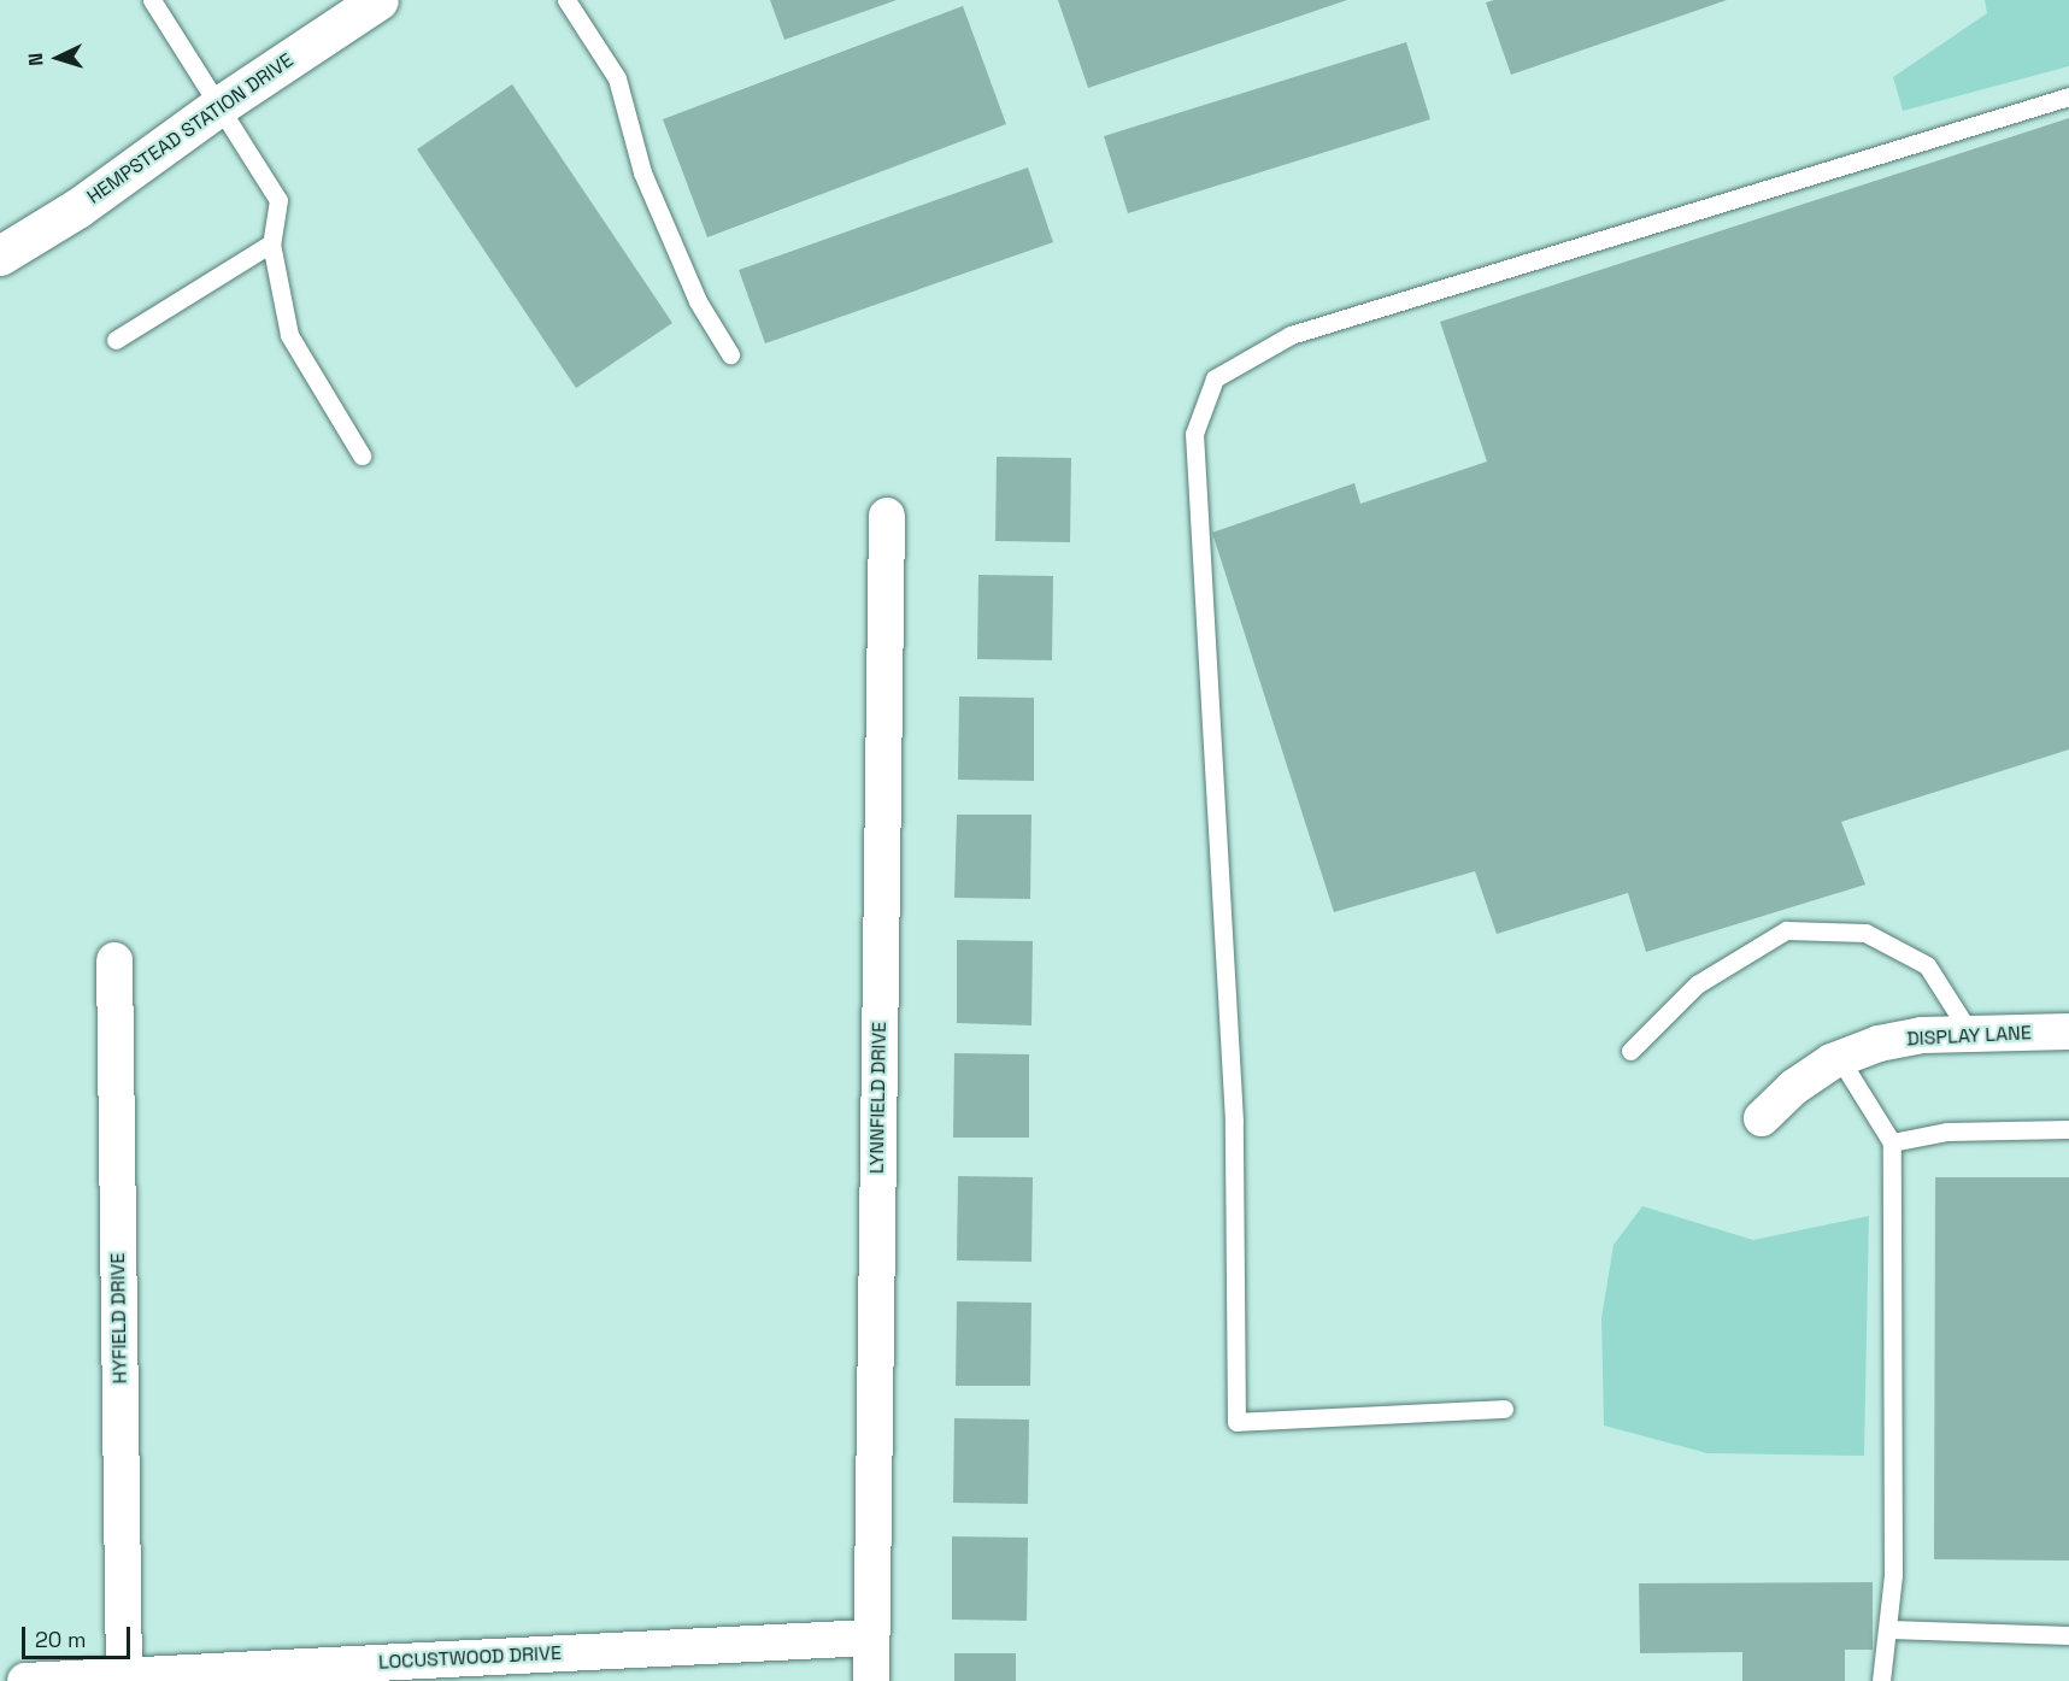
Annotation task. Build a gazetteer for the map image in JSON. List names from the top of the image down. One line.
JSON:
{"streets":{"street":["HEMPSTEAD STATION DRIVE","DISPLAY LANE","LYNNFIELD DRIVE","HYFIELD DRIVE","LOCUSTWOOD DRIVE"]},"crossings":[["LYNNFIELD DRIVE","LOCUSTWOOD DRIVE"],["HYFIELD DRIVE","LOCUSTWOOD DRIVE"]],"scale_bar":"20 m","north":"left"}
